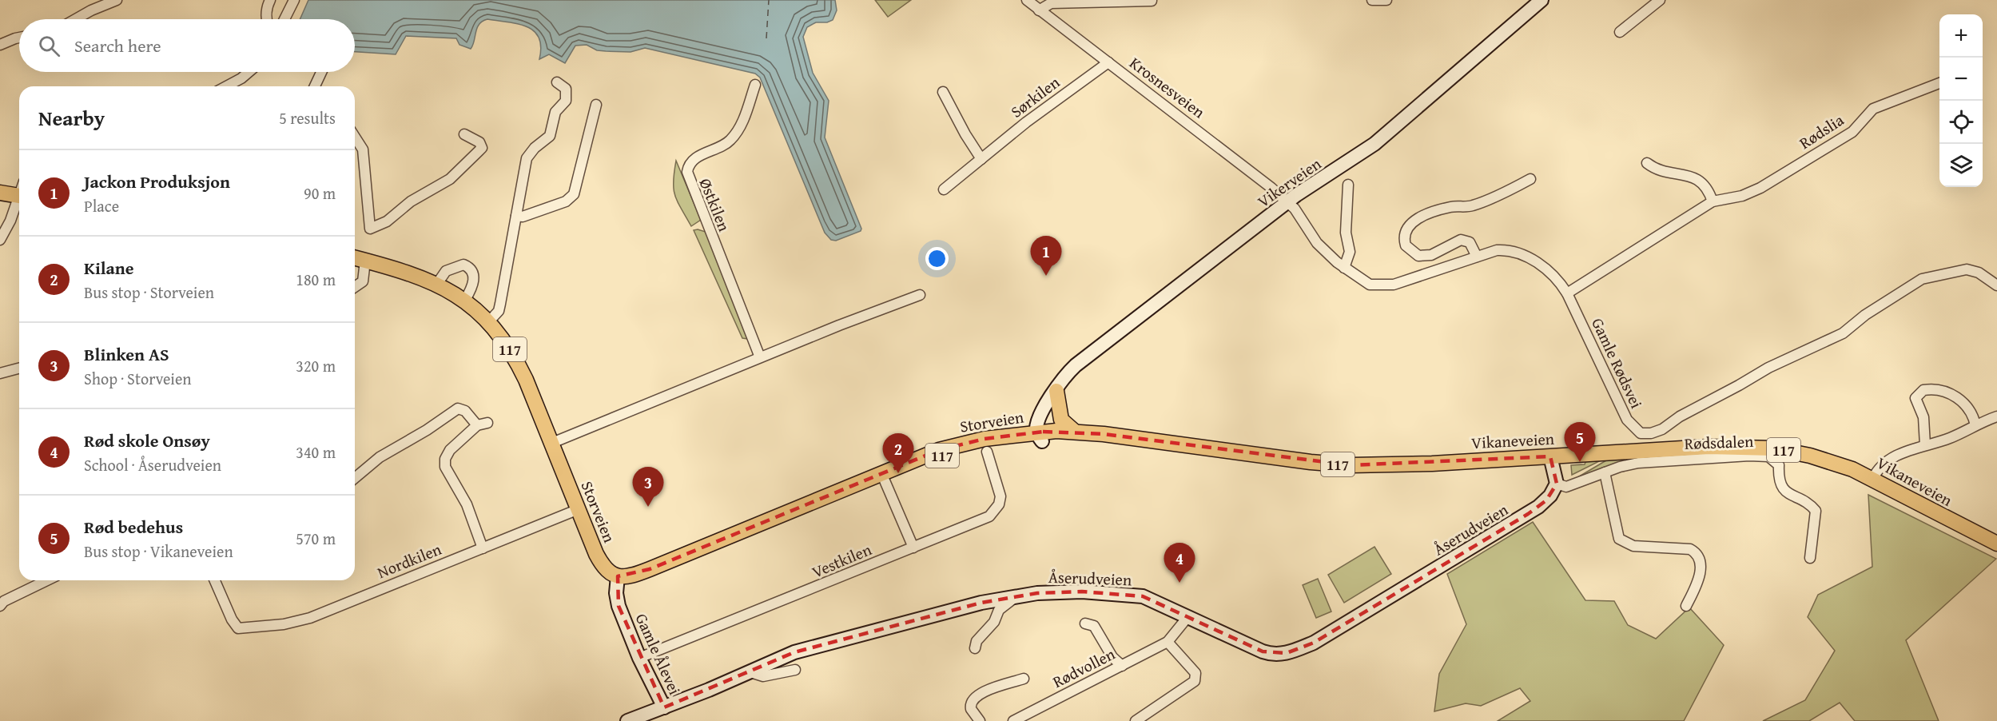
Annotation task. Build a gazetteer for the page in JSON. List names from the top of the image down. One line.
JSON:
{"streets":{"main road":["117","Storveien","Vikaneveien"],"street":["Krosnesveien","Sørkilen","Rødslia","Vikerveien","Østkilen","Gamle Rødsvei","Rødsdalen","Åserudveien","Nordkilen","Vestkilen","Gamle Ålevei","Rødvollen"]},"crossings":[["Krosnesveien","Sørkilen"],["Krosnesveien","Vikerveien"],["Krosnesveien","Gamle Rødsvei"],["Rødslia","Gamle Rødsvei"],["Vikerveien","Gamle Rødsvei"],["Vikerveien","Storveien"],["Vikerveien","Vikaneveien"],["Storveien","Vikaneveien"],["Storveien","Nordkilen"],["Storveien","Gamle Ålevei"],["Rødsdalen","Åserudveien"],["Åserudveien","Gamle Ålevei"],["Åserudveien","Rødvollen"],["Vestkilen","Gamle Ålevei"]],"page":{"map_buttons":["+","−"],"search":"Search here","heading":["Nearby","5 results"],"list":[{"mark":"1","name":"Jackon Produksjon","note":"Place","value":"90 m"},{"mark":"2","name":"Kilane","note":"Bus stop · Storveien","value":"180 m"},{"mark":"3","name":"Blinken AS","note":"Shop · Storveien","value":"320 m"},{"mark":"4","name":"Rød skole Onsøy","note":"School · Åserudveien","value":"340 m"},{"mark":"5","name":"Rød bedehus","note":"Bus stop · Vikaneveien","value":"570 m"}],"pins":["1","5","2","3","4"]}}
